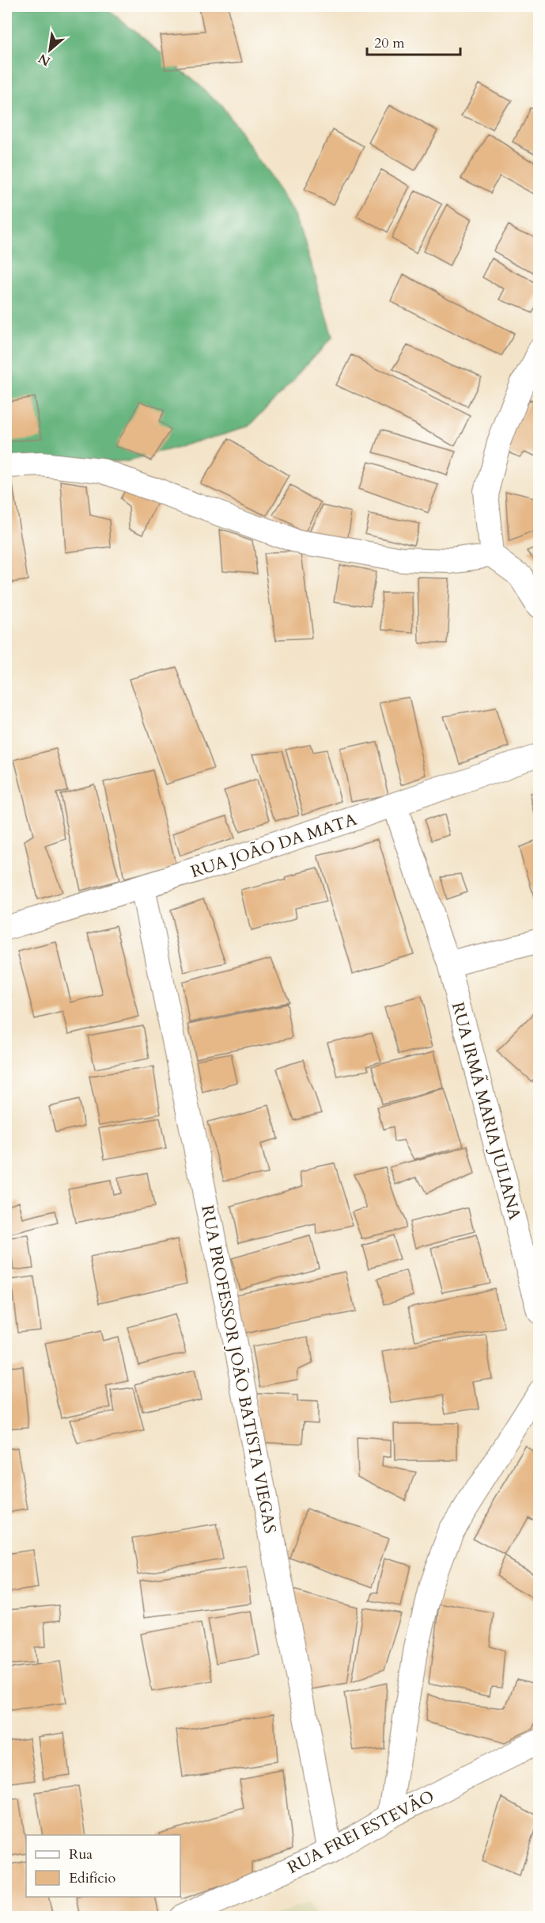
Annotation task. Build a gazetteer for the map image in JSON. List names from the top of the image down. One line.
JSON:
{"streets":{"street":["RUA JOÃO DA MATA","RUA IRMÃ MARIA JULIANA","RUA PROFESSOR JOÃO BATISTA VIEGAS","RUA FREI ESTEVÃO"]},"crossings":[["RUA JOÃO DA MATA","RUA IRMÃ MARIA JULIANA"],["RUA JOÃO DA MATA","RUA PROFESSOR JOÃO BATISTA VIEGAS"],["RUA PROFESSOR JOÃO BATISTA VIEGAS","RUA FREI ESTEVÃO"]],"legend":["Rua","Edifício"],"scale_bar":"20 m","north":"bottom left"}
